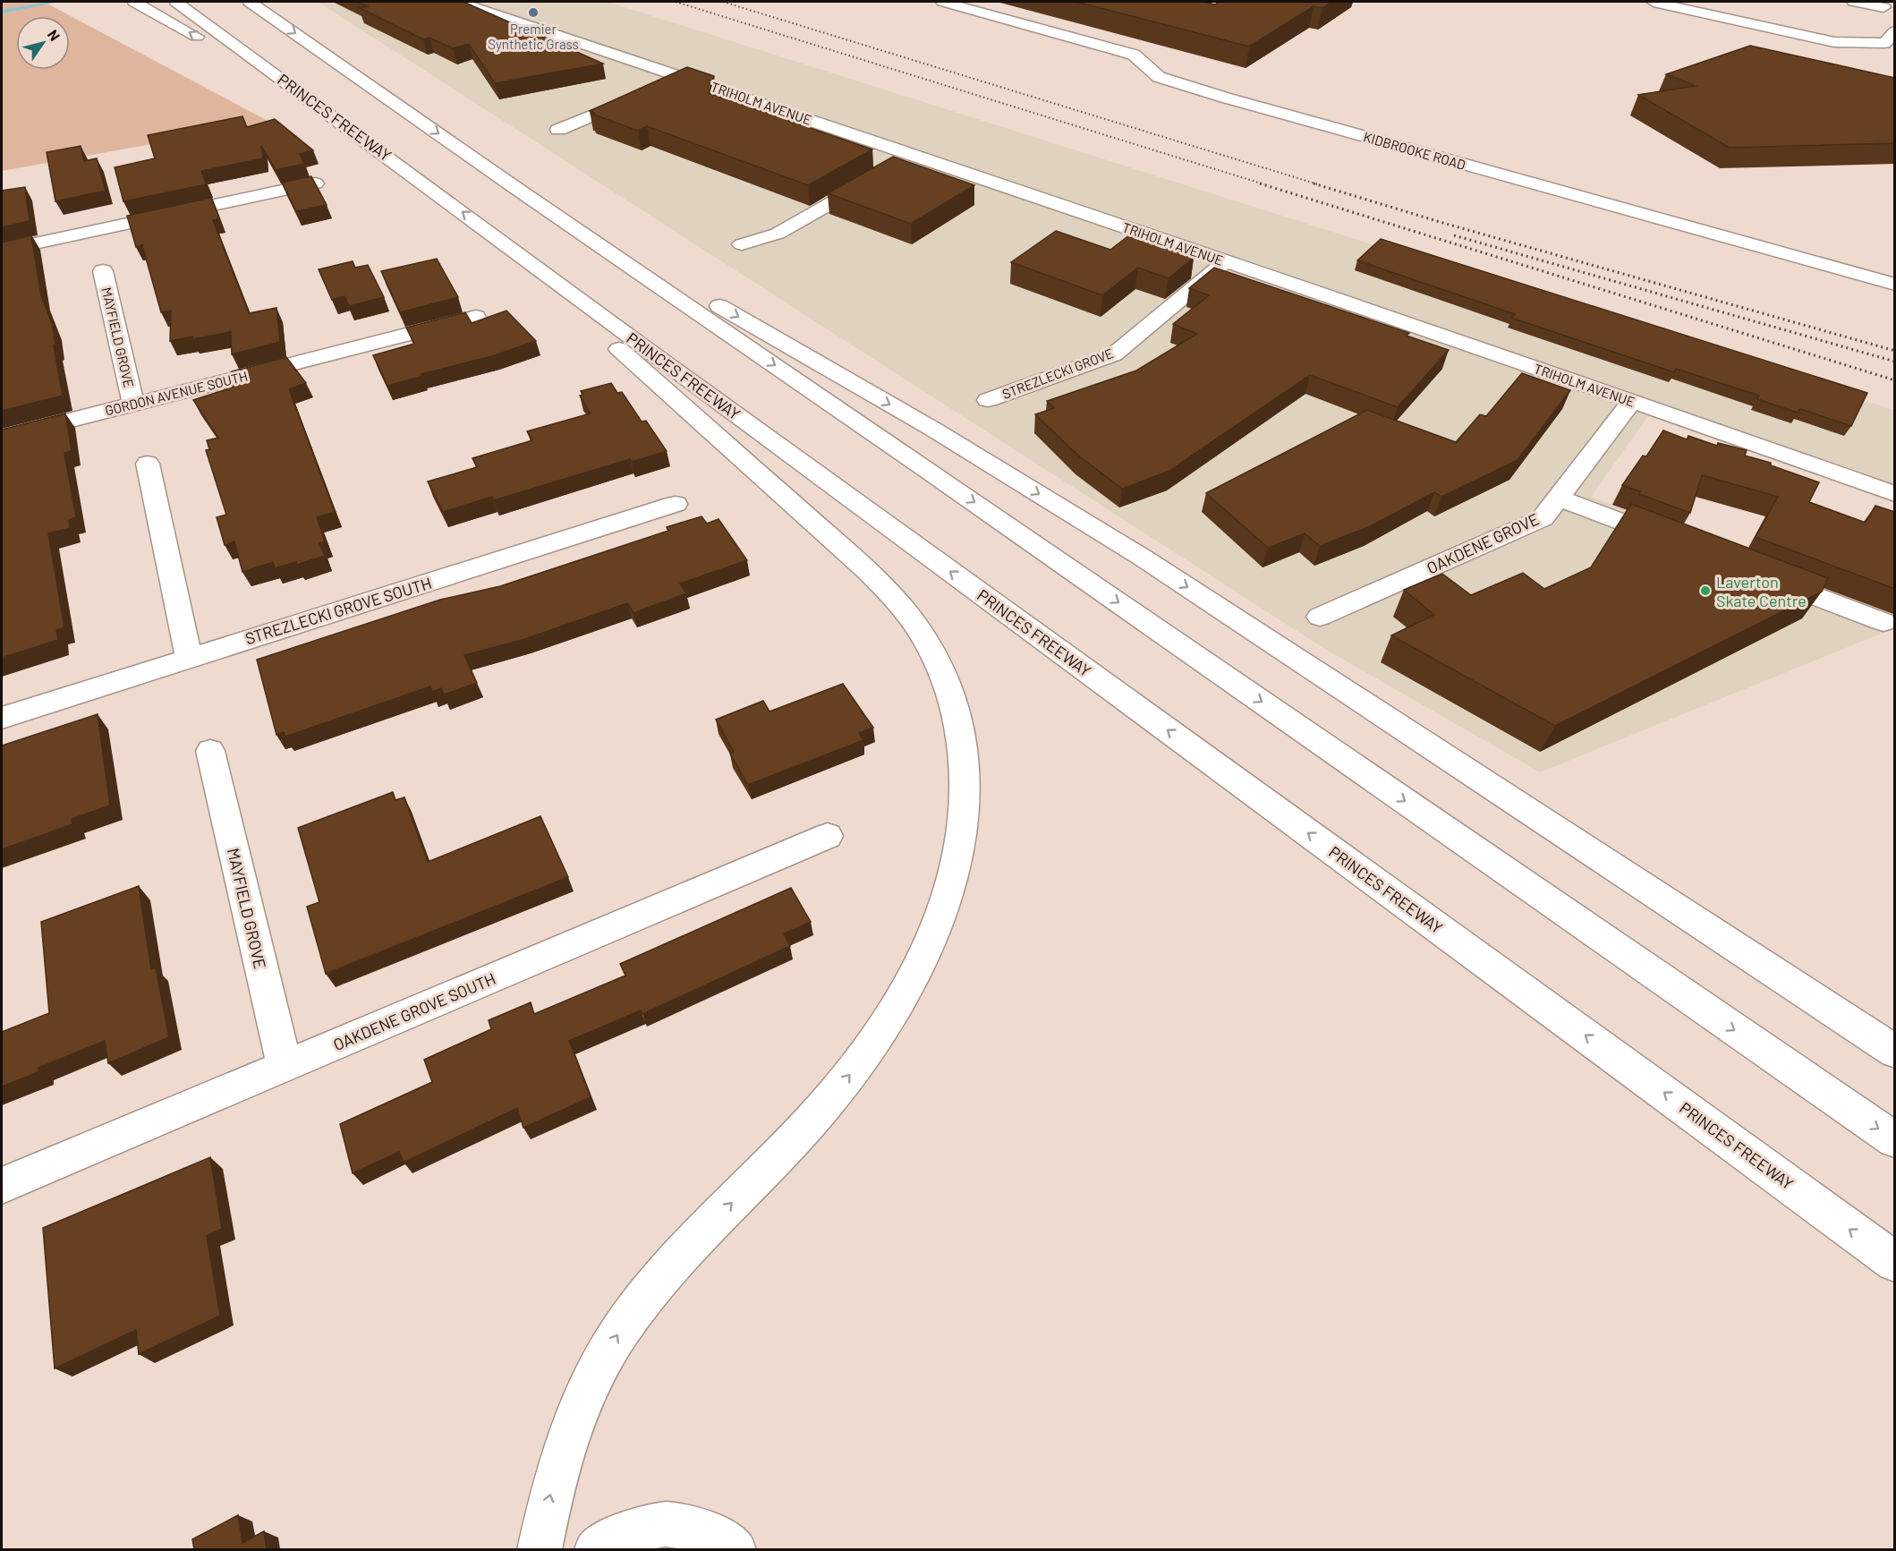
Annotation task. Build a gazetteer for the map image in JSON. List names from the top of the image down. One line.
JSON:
{"streets":{"main road":["TRIHOLM AVENUE","PRINCES FREEWAY","KIDBROOKE ROAD","MAYFIELD GROVE","STREZLECKI GROVE","GORDON AVENUE SOUTH","OAKDENE GROVE","STREZLECKI GROVE SOUTH","OAKDENE GROVE SOUTH"]},"crossings":[["TRIHOLM AVENUE","STREZLECKI GROVE"],["TRIHOLM AVENUE","OAKDENE GROVE"],["MAYFIELD GROVE","GORDON AVENUE SOUTH"],["MAYFIELD GROVE","OAKDENE GROVE SOUTH"]],"places":["Premier Synthetic Grass","Laverton Skate Centre"],"north":"top right"}
